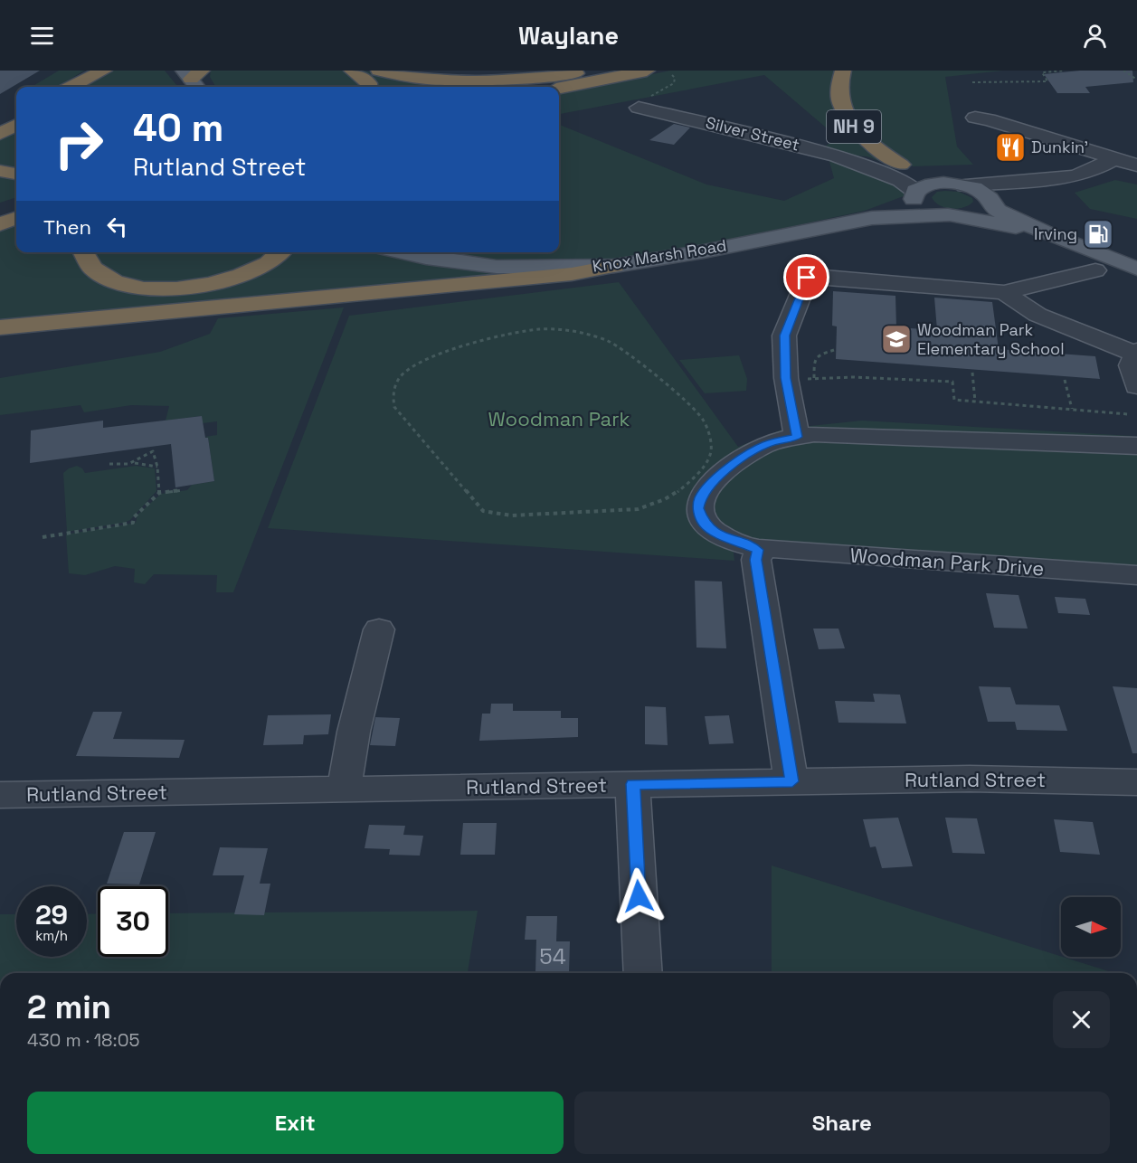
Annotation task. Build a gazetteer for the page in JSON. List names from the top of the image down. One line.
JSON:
{"streets":{"highway":["NH 9"],"main road":["Silver Street","Knox Marsh Road"],"street":["Woodman Park Drive","Rutland Street"]},"crossings":[["NH 9","Silver Street"],["NH 9","Knox Marsh Road"],["Silver Street","Knox Marsh Road"]],"parks":["Woodman Park"],"places":{"restaurant":["Dunkin'"],"fuel station":["Irving"],"school or university":["Woodman Park Elementary School"]},"house_numbers":["54"],"north":"right","page":{"header":"Waylane","turn":["40 m","Rutland Street"],"then":"Then","speed":"29 km/h","limit":"30","heading":["2 min","430 m · 18:05"],"buttons":["Exit","Share"]}}
